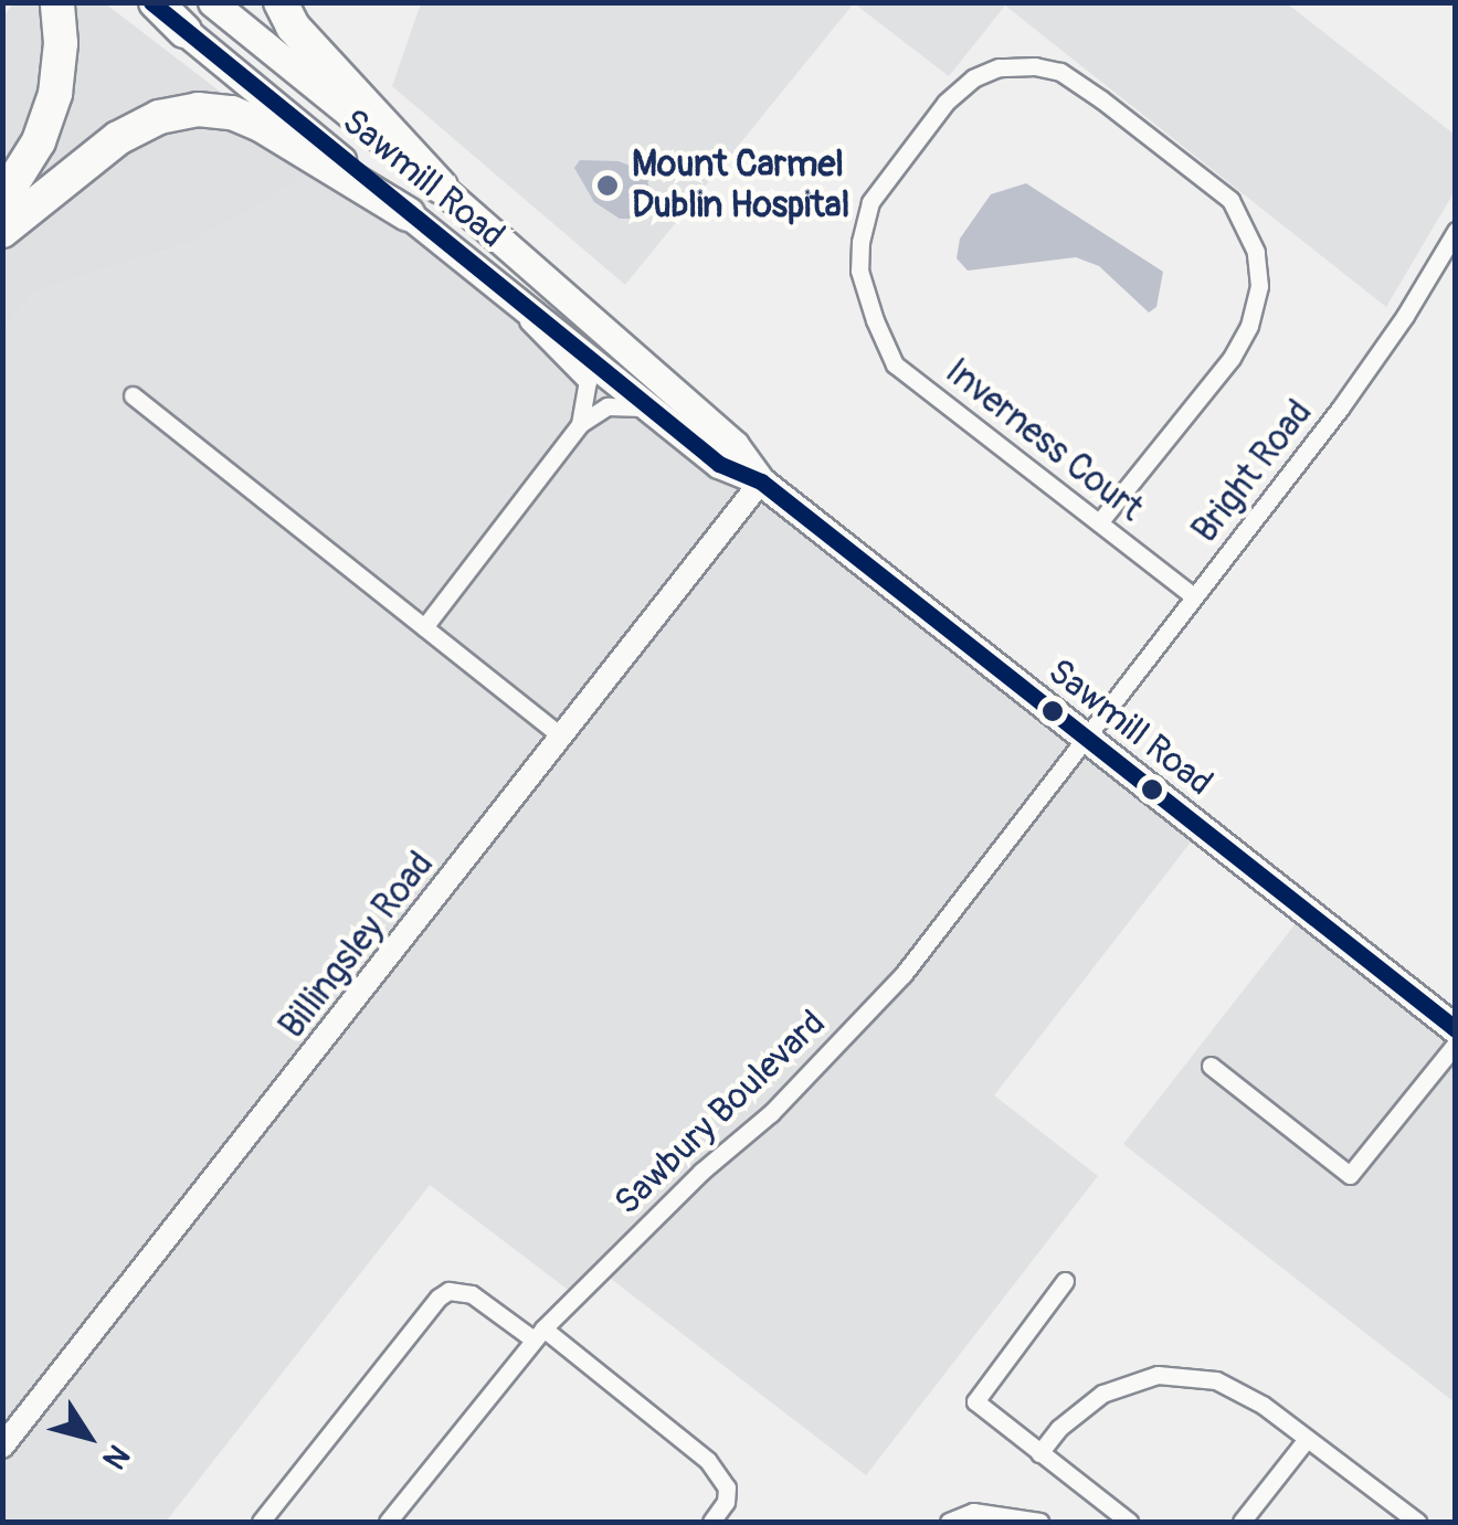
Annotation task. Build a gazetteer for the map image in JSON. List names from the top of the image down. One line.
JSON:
{"streets":{"main road":["Sawmill Road"],"street":["Inverness Court","Bright Road","Billingsley Road","Sawbury Boulevard"]},"crossings":[["Sawmill Road","Bright Road"],["Sawmill Road","Billingsley Road"],["Sawmill Road","Sawbury Boulevard"],["Inverness Court","Bright Road"],["Bright Road","Sawbury Boulevard"]],"places":["Mount Carmel Dublin Hospital"],"north":"bottom right"}
